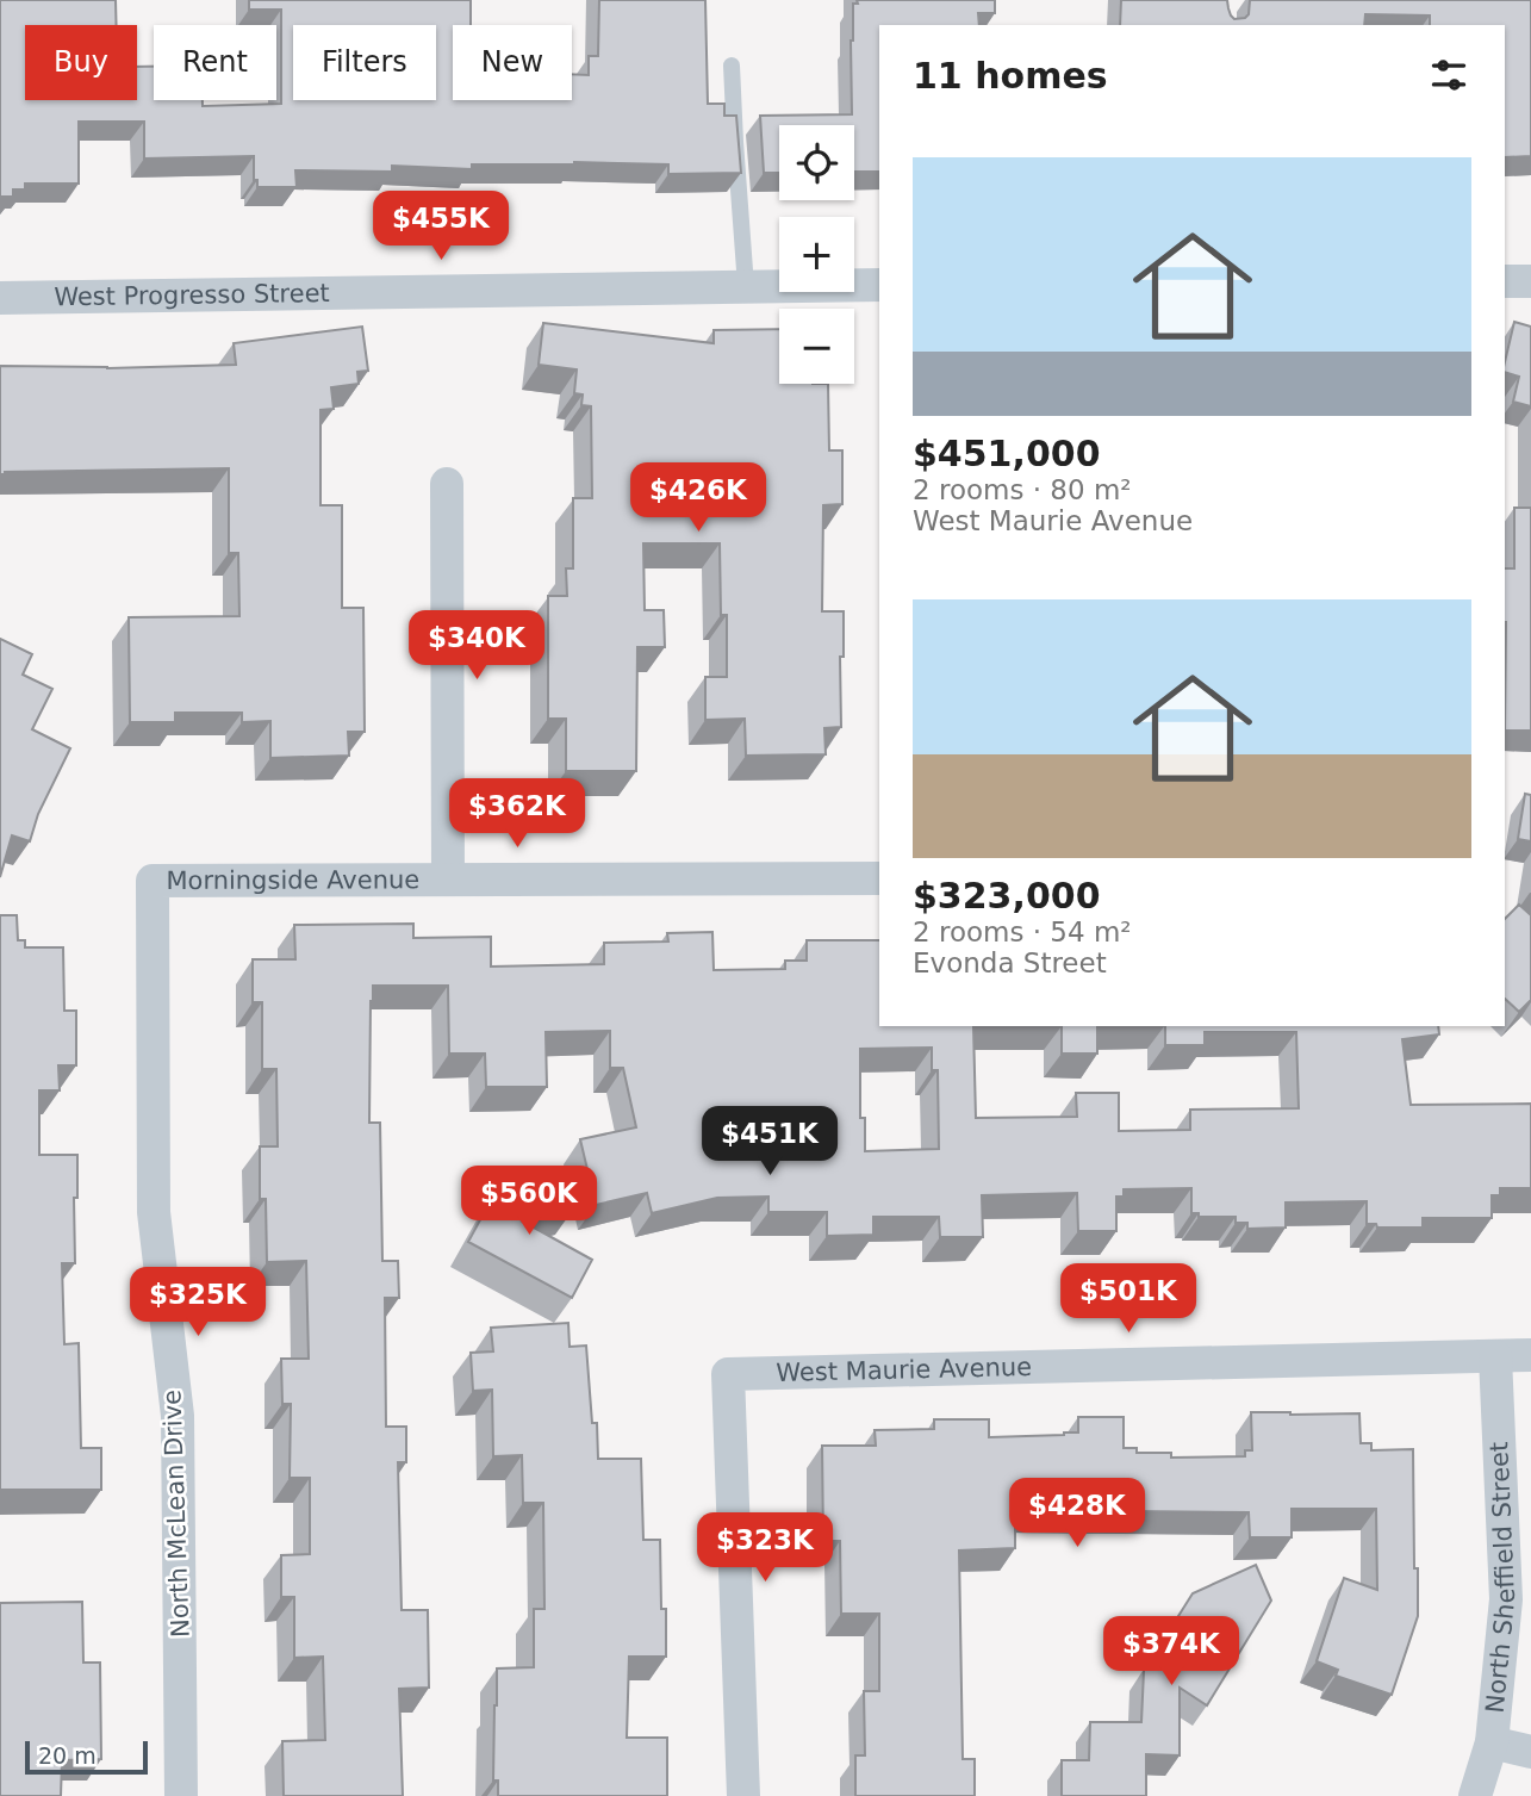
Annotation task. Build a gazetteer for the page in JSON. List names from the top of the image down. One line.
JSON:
{"streets":{"street":["West Progresso Street","Morningside Avenue","West Maurie Avenue","North McLean Drive","North Sheffield Street"]},"crossings":[["Morningside Avenue","North McLean Drive"],["West Maurie Avenue","North Sheffield Street"]],"scale_bar":"20 m","page":{"chip":["Buy","Rent","Filters","New"],"heading":"11 homes","map_buttons":["+","−"],"list":[{"name":"$451,000","note":"2 rooms · 80 m² · West Maurie Avenue"},{"name":"$323,000","note":"2 rooms · 54 m² · Evonda Street"}],"price":["$455K","$426K","$340K","$362K","$451K","$560K","$501K","$325K","$428K","$323K","$374K"],"scale":"20 m"}}
